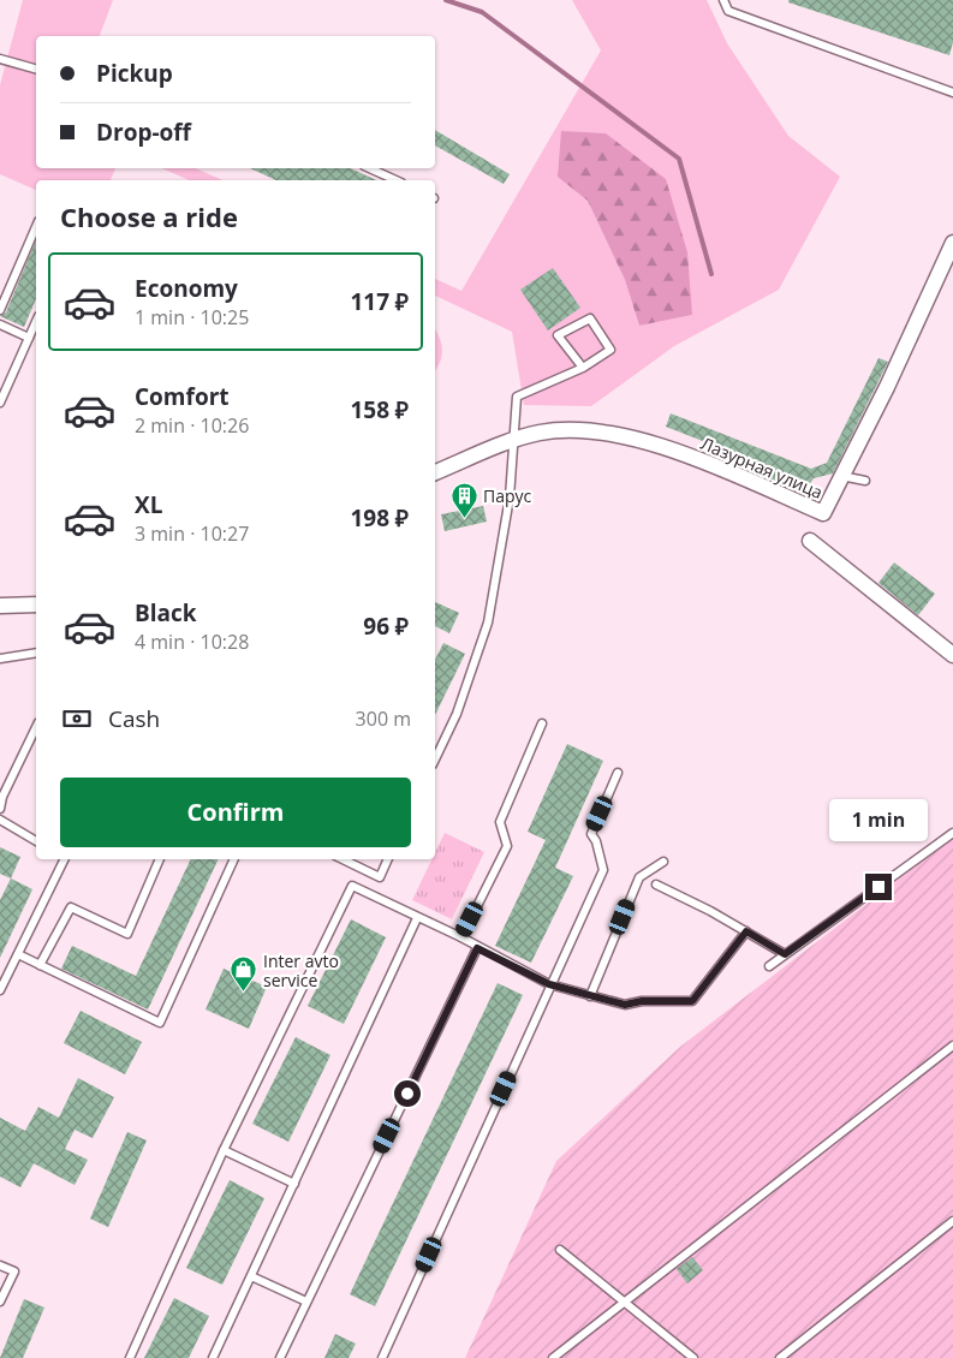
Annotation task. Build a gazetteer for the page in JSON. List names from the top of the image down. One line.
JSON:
{"streets":{"street":["Лазурная улица"]},"places":{"building":["Парус"],"shop":["Inter avto service"]},"page":{"banner":["Pickup","Drop-off"],"heading":"Choose a ride","list":[{"name":"Economy","note":"1 min · 10:25","value":"117 ₽"},{"name":"Comfort","note":"2 min · 10:26","value":"158 ₽"},{"name":"XL","note":"3 min · 10:27","value":"198 ₽"},{"name":"Black","note":"4 min · 10:28","value":"96 ₽"}],"pay":["Cash","300 m"],"buttons":"Confirm","bubble":"1 min"}}
